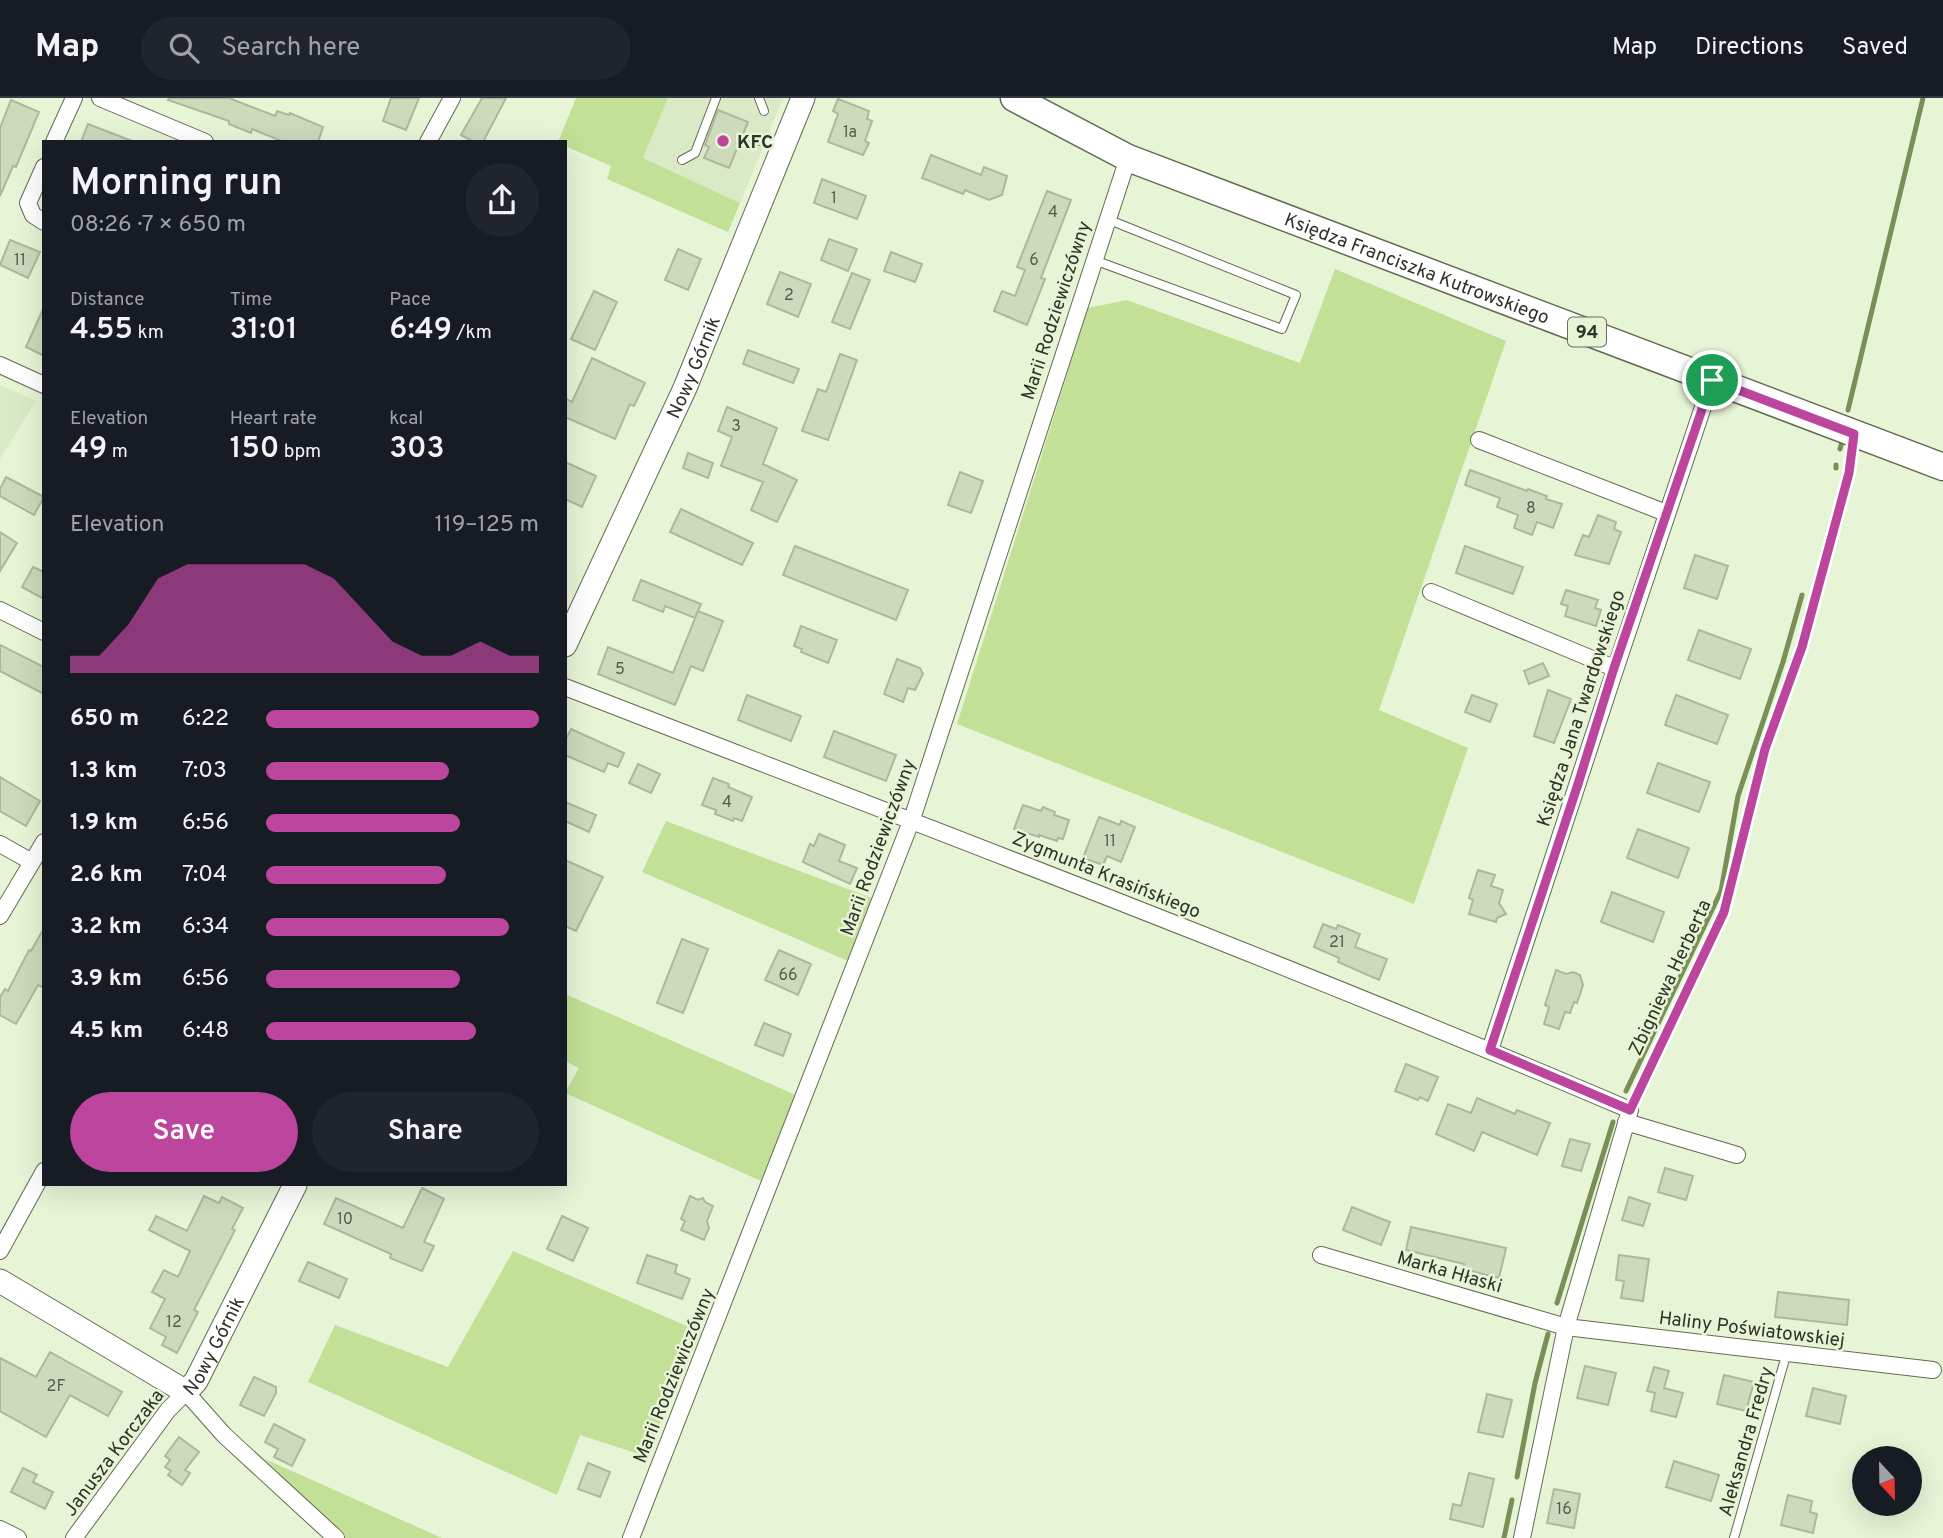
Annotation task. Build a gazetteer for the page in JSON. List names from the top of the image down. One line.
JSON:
{"streets":{"main road":["Księdza Franciszka Kutrowskiego","94"],"street":["Marii Rodziewiczówny","Nowy Górnik","Księdza Jana Twardowskiego","Zygmunta Krasińskiego","Zbigniewa Herberta","Marka Hłaski","Haliny Poświatowskiej","Janusza Korczaka"],"lane":["Aleksandra Fredry"]},"crossings":[["Księdza Franciszka Kutrowskiego","Marii Rodziewiczówny"],["Księdza Franciszka Kutrowskiego","Księdza Jana Twardowskiego"],["Księdza Franciszka Kutrowskiego","Zbigniewa Herberta"],["Marii Rodziewiczówny","Zygmunta Krasińskiego"],["Nowy Górnik","Janusza Korczaka"],["Księdza Jana Twardowskiego","Zygmunta Krasińskiego"],["Zygmunta Krasińskiego","Zbigniewa Herberta"],["Zbigniewa Herberta","Marka Hłaski"],["Zbigniewa Herberta","Haliny Poświatowskiej"],["Marka Hłaski","Haliny Poświatowskiej"],["Haliny Poświatowskiej","Aleksandra Fredry"]],"places":["KFC"],"house_numbers":["1a","1","4","11","6","2","3","8","5","4","11","21","66","10","12","2F","16"],"north":"bottom","page":{"header":"Map","search":"Search here","nav":["Map","Directions","Saved"],"heading":["Morning run","08:26 · 7 × 650 m"],"stats":[["Distance","4.55 km"],["Time","31:01"],["Pace","6:49 /km"],["Elevation","49 m"],["Heart rate","150 bpm"],["kcal","303"]],"chart":["Elevation","119–125 m"],"list":[{"name":"650 m","note":"6:22"},{"name":"1.3 km","note":"7:03"},{"name":"1.9 km","note":"6:56"},{"name":"2.6 km","note":"7:04"},{"name":"3.2 km","note":"6:34"},{"name":"3.9 km","note":"6:56"},{"name":"4.5 km","note":"6:48"}],"buttons":["Save","Share"]}}
